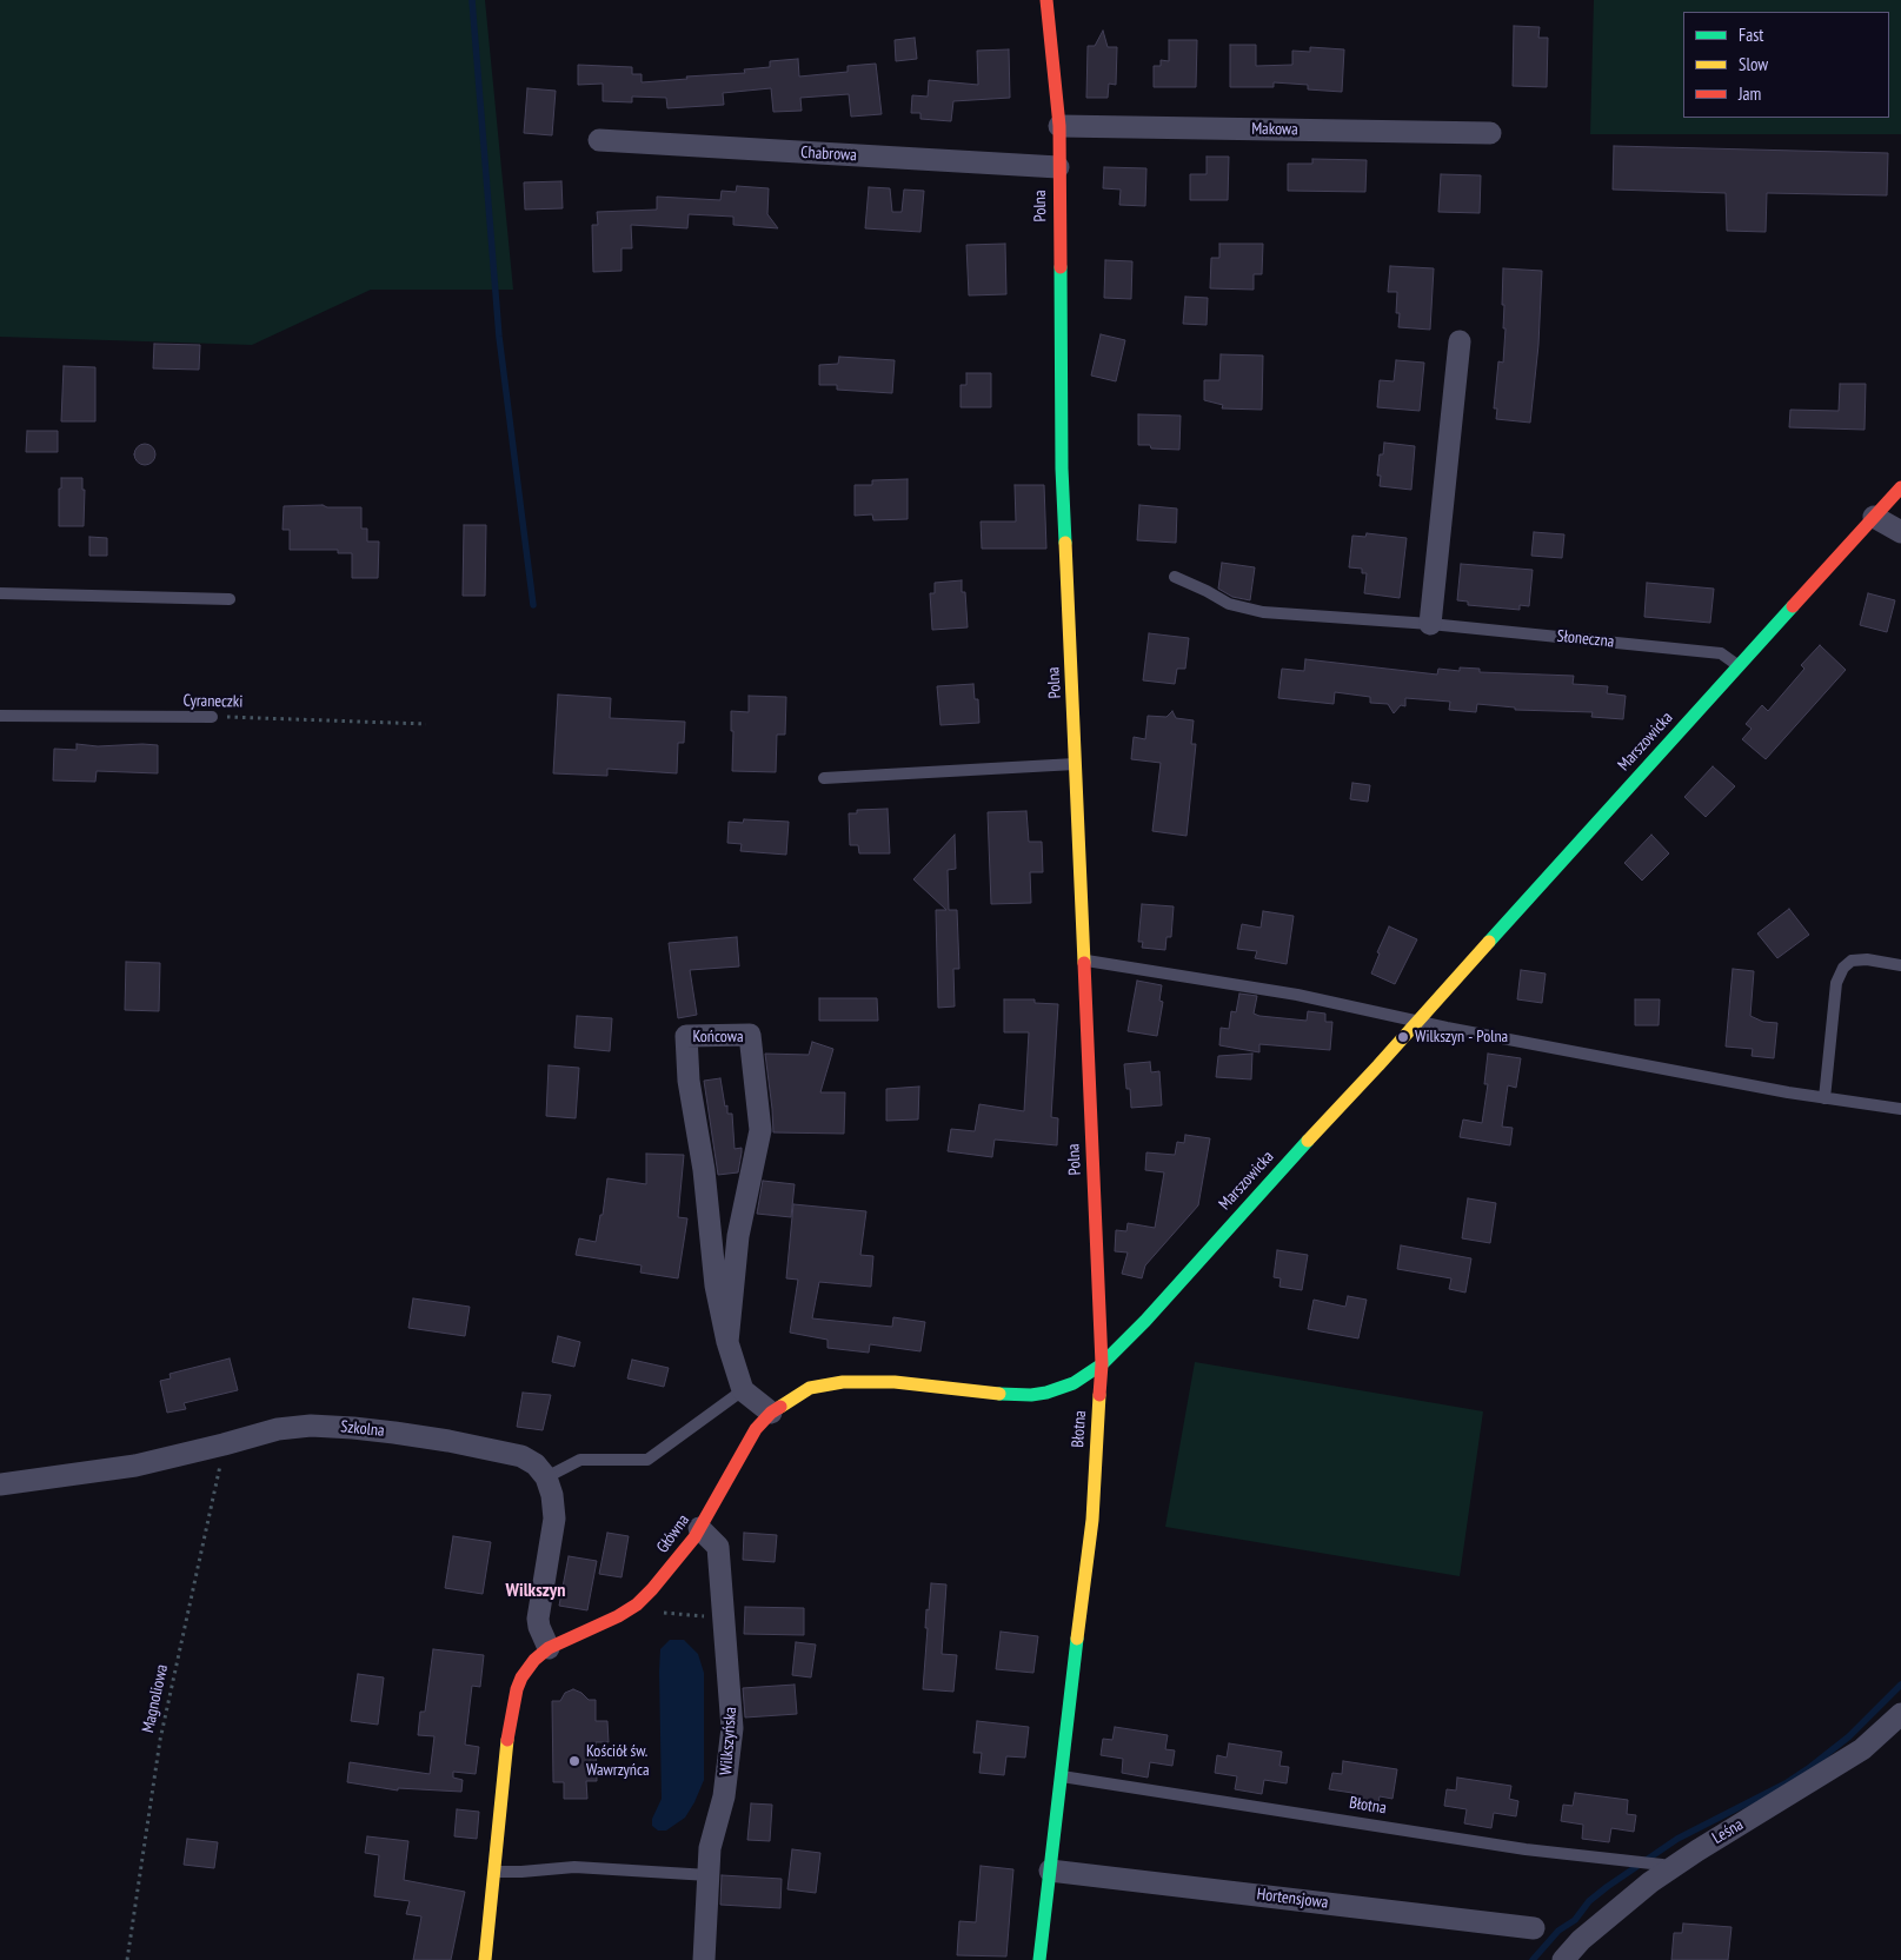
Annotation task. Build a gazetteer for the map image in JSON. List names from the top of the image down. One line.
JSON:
{"streets":{"street":["Makowa","Chabrowa","Polna","Marszowicka","Końcowa","Szkolna","Błotna","Główna","Wilkszyńska","Leśna","Hortensjowa"],"lane":["Słoneczna","Cyraneczki"],"path":["Magnoliowa"]},"crossings":[["Makowa","Polna"],["Chabrowa","Polna"],["Polna","Marszowicka"],["Polna","Błotna"],["Polna","Główna"],["Słoneczna","Marszowicka"],["Marszowicka","Błotna"],["Marszowicka","Główna"],["Szkolna","Magnoliowa"],["Błotna","Główna"],["Błotna","Leśna"],["Błotna","Hortensjowa"],["Główna","Wilkszyńska"]],"districts":["Wilkszyn"],"places":["Wilkszyn - Polna","Kościół św. Wawrzyńca"],"legend":["Fast","Slow","Jam"]}
